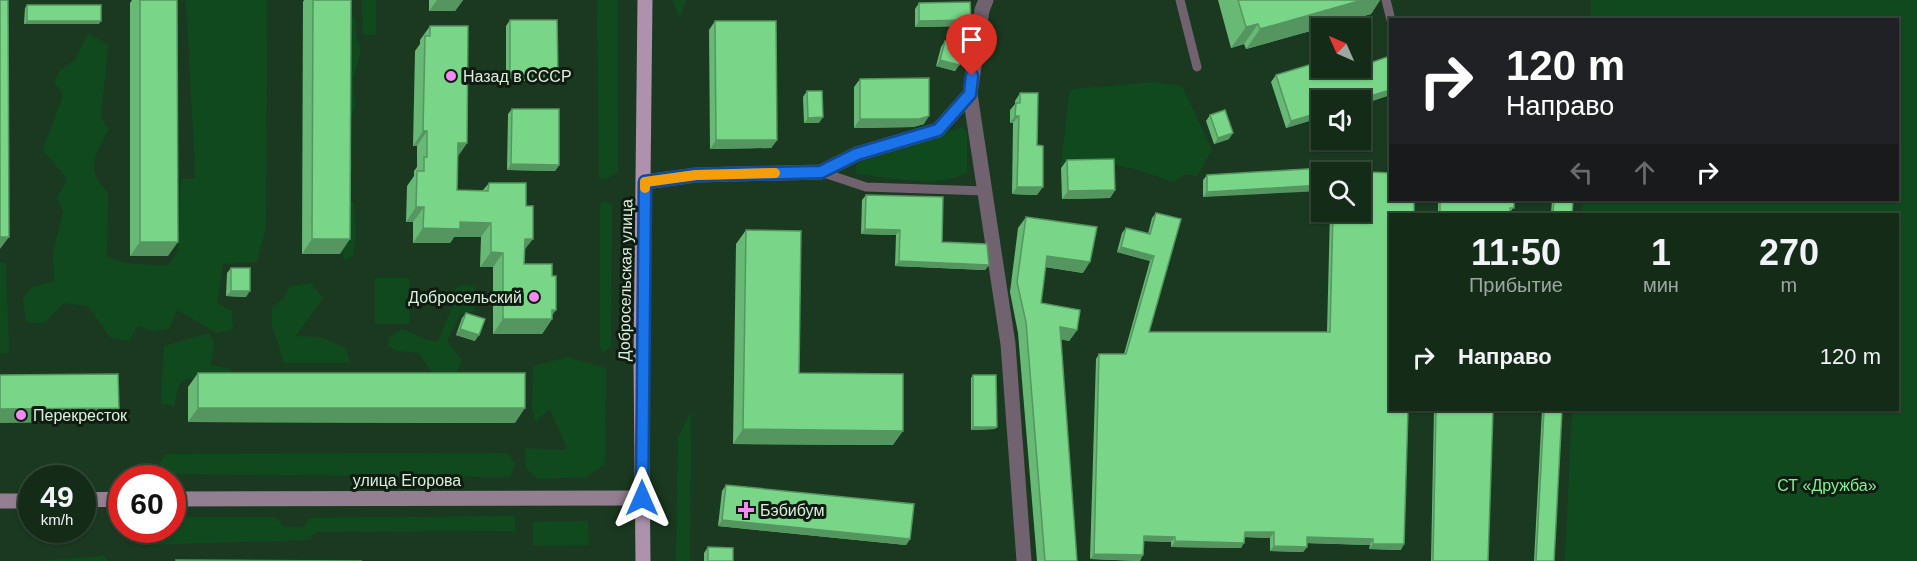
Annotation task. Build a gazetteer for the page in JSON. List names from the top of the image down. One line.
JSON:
{"streets":{"main road":["Добросельская улица","улица Егорова"]},"crossings":[["Добросельская улица","улица Егорова"]],"parks":["СТ «Дружба»"],"places":{"other":["Назад в СССР","Добросельский","Перекресток"],"health":["Бэбибум"]},"north":"top left","page":{"turn":["120 m","Направо"],"eta":["11:50","Прибытие","1","мин","270","m"],"list":[{"name":"Направо","value":"120 m"}],"speed":"49 km/h","limit":"60"}}
